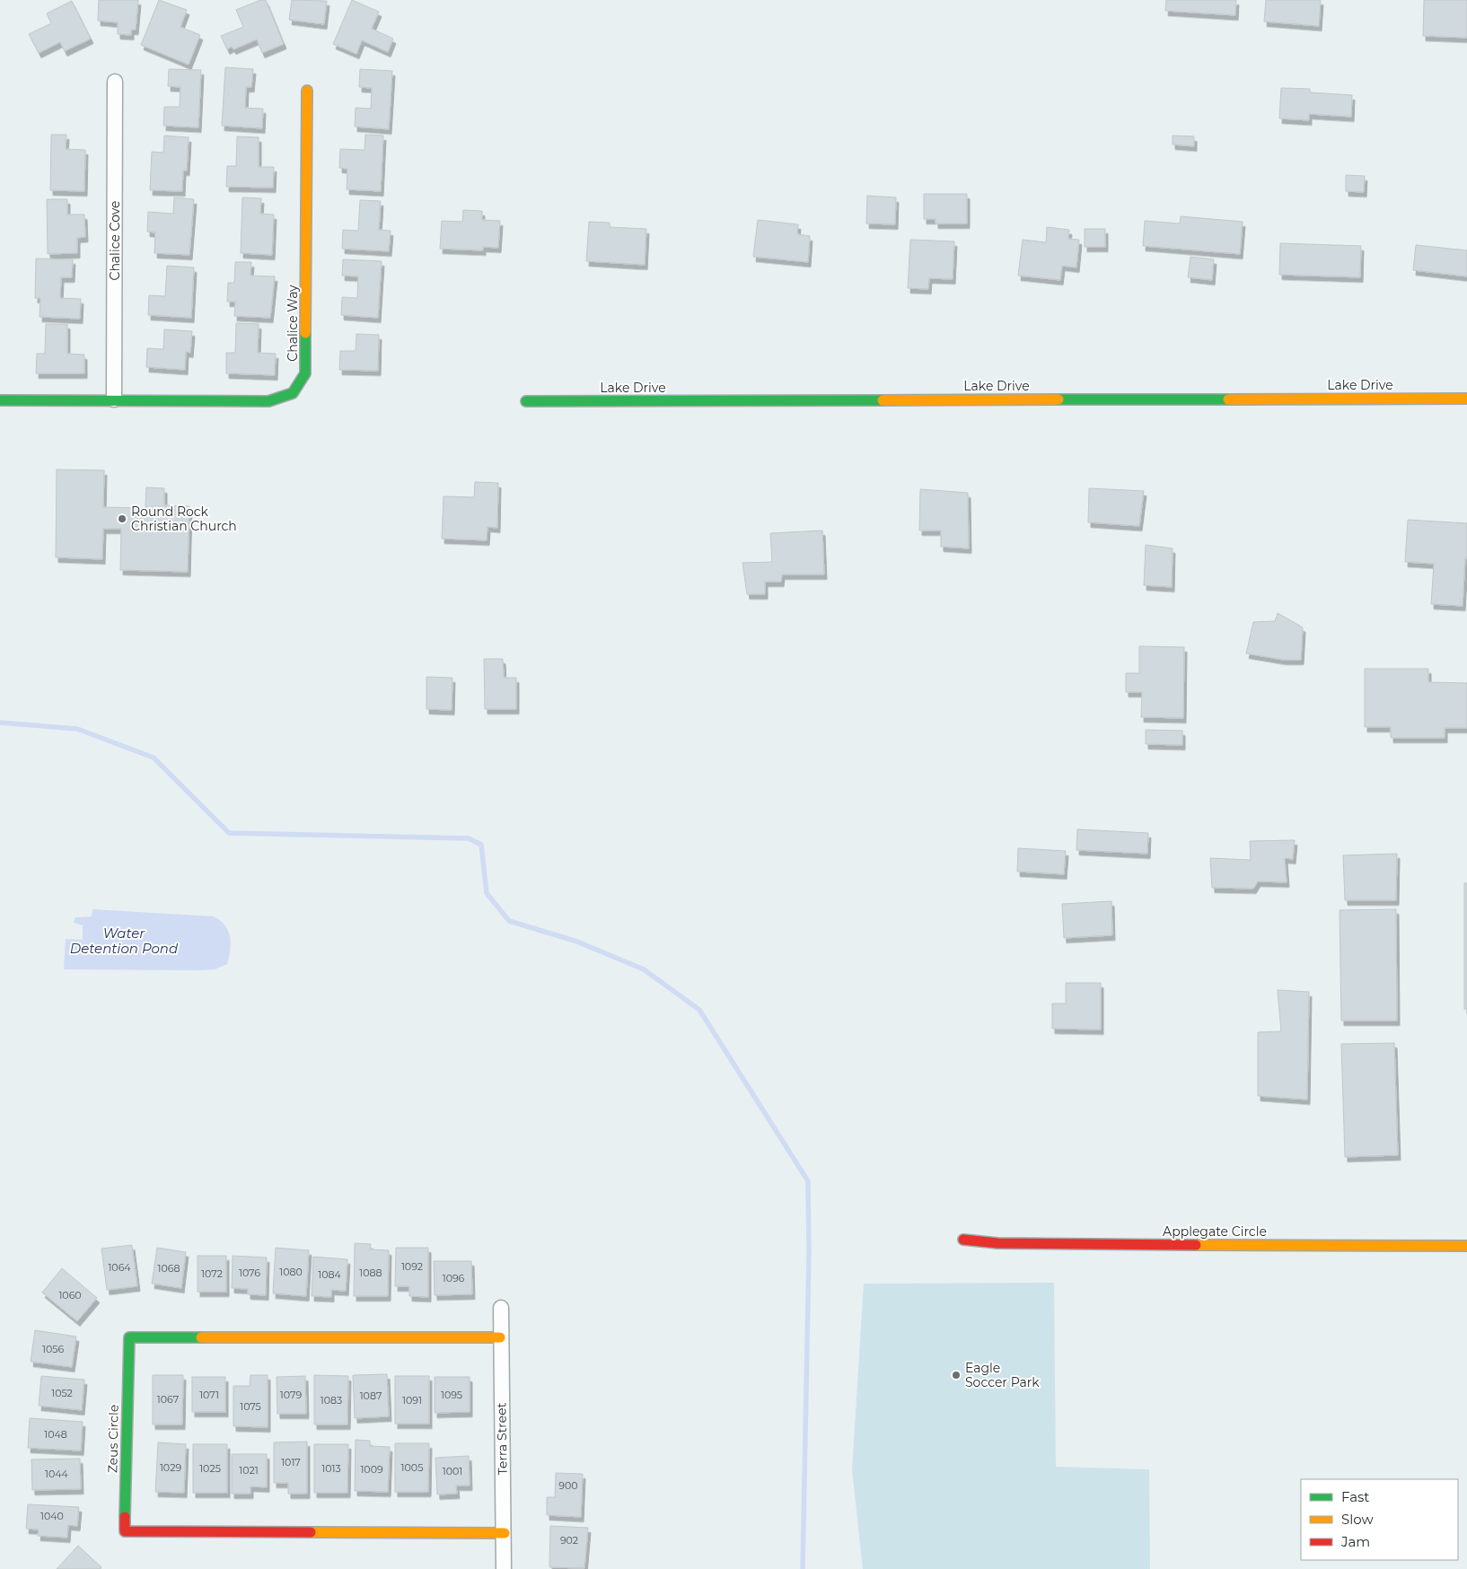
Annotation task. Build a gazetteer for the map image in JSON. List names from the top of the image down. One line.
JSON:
{"streets":{"street":["Chalice Cove","Chalice Way","Lake Drive","Applegate Circle","Zeus Circle","Terra Street"]},"crossings":[["Chalice Cove","Chalice Way"],["Zeus Circle","Terra Street"]],"water":["Water Detention Pond"],"places":["Round Rock Christian Church","Eagle Soccer Park"],"house_numbers":["1092","1064","1068","1080","1076","1088","1072","1084","1096","1060","1056","1052","1071","1079","1095","1087","1067","1083","1091","1075","1048","1017","1029","1005","1025","1013","1009","1021","1001","1044","900","1040","902"],"legend":["Fast","Slow","Jam"]}
